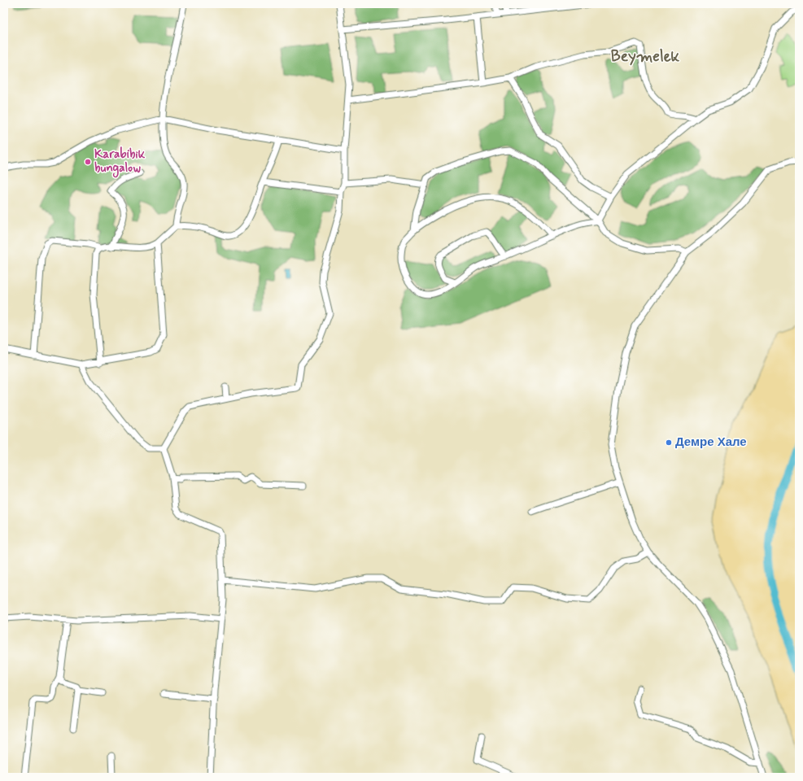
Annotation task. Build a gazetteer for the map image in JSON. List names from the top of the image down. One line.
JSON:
{"districts":["Beymelek"],"places":["Karabibik bungalow","Демре Хале"]}
